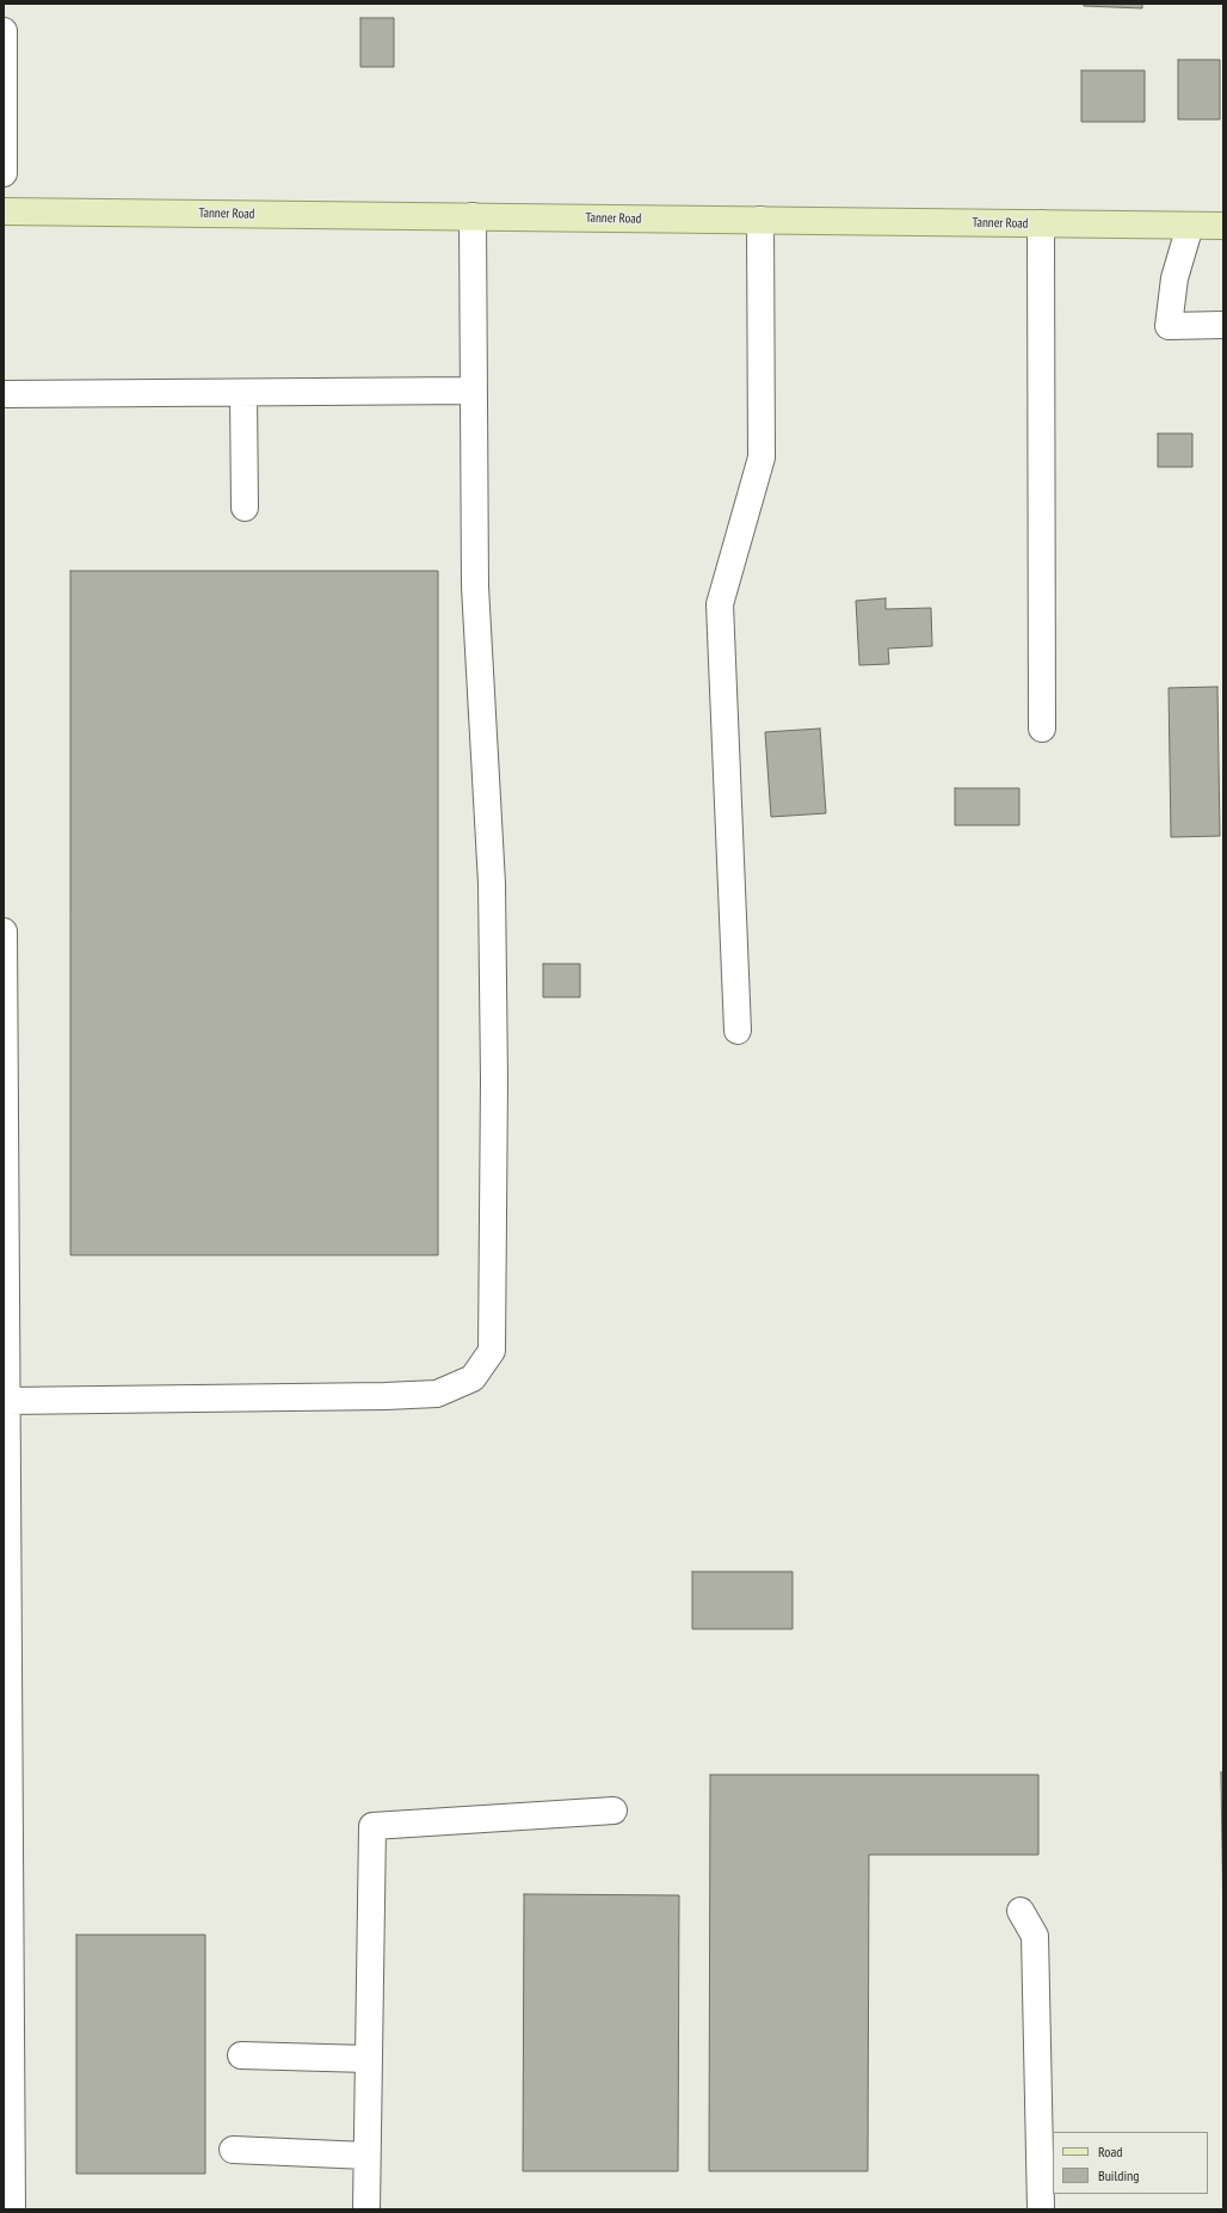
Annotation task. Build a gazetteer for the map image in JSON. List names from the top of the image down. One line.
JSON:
{"streets":{"main road":["Tanner Road"]},"legend":["Road","Building"]}
